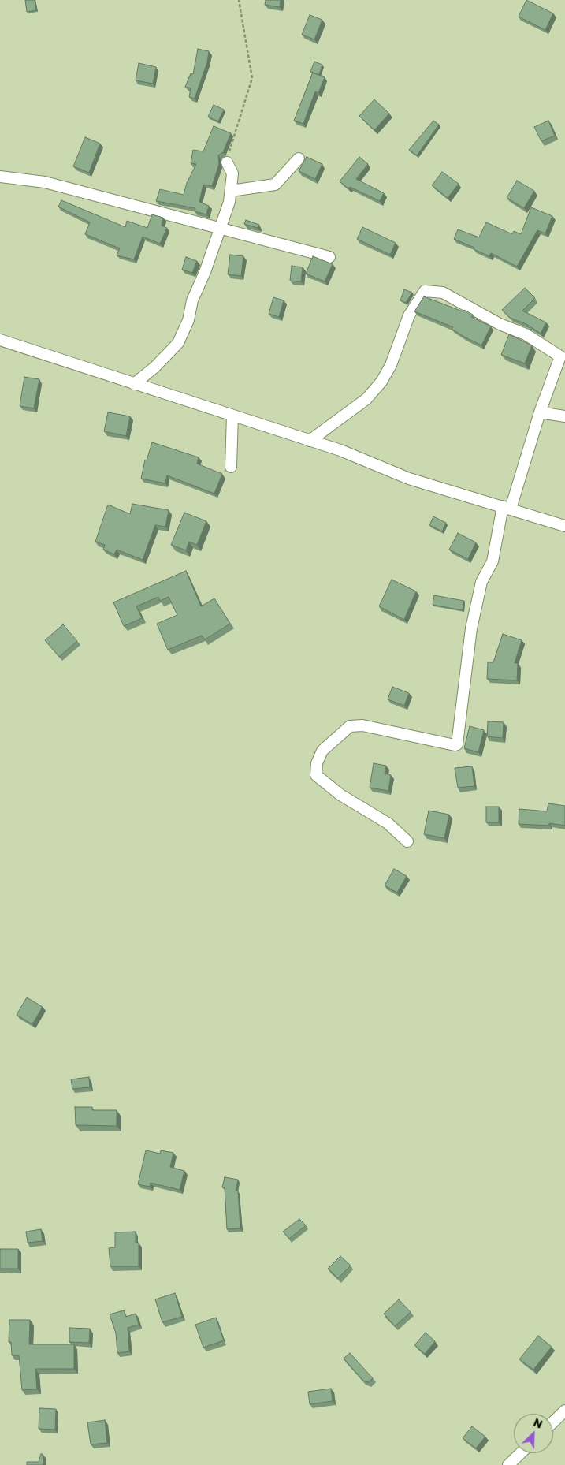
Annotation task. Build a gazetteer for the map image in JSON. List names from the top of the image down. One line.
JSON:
{"north":"top right"}
